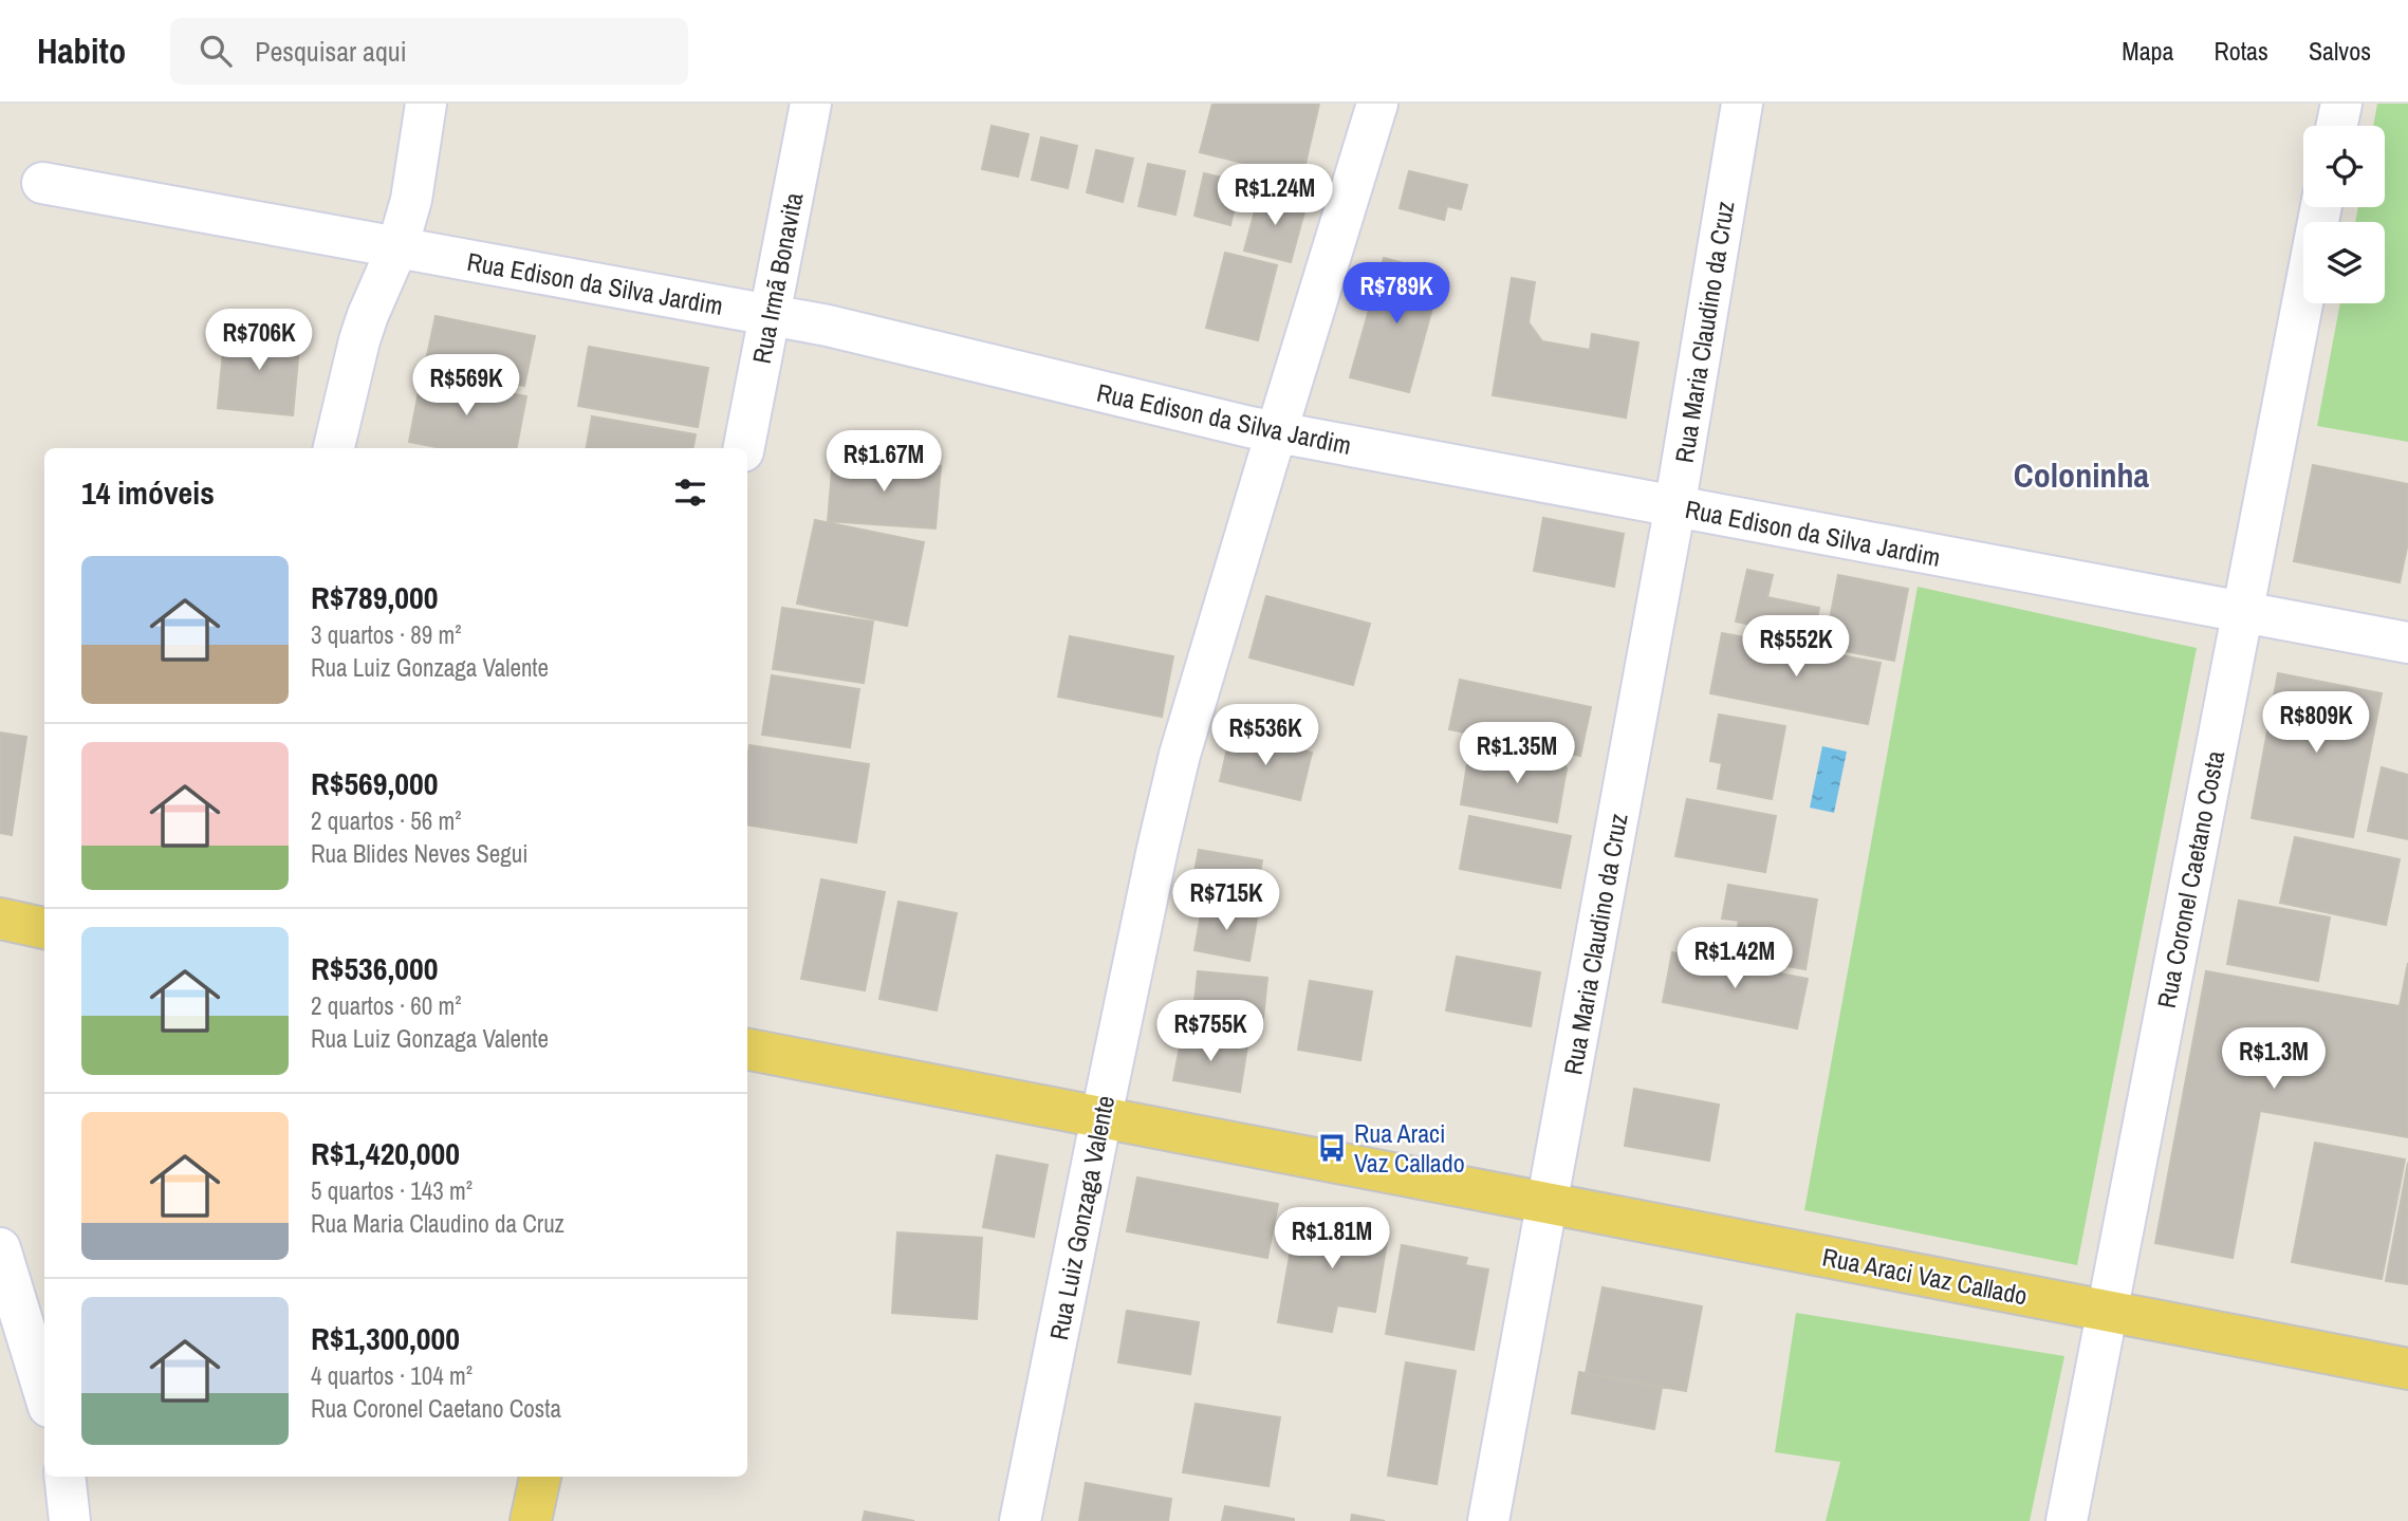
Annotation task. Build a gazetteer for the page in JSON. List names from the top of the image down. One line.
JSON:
{"streets":{"main road":["Rua Araci Vaz Callado"],"street":["Rua Irmã Bonavita","Rua Edison da Silva Jardim","Rua Maria Claudino da Cruz","Rua Coronel Caetano Costa","Rua Luiz Gonzaga Valente"]},"crossings":[["Rua Irmã Bonavita","Rua Edison da Silva Jardim"],["Rua Edison da Silva Jardim","Rua Maria Claudino da Cruz"],["Rua Edison da Silva Jardim","Rua Coronel Caetano Costa"],["Rua Edison da Silva Jardim","Rua Luiz Gonzaga Valente"],["Rua Maria Claudino da Cruz","Rua Araci Vaz Callado"],["Rua Coronel Caetano Costa","Rua Araci Vaz Callado"],["Rua Luiz Gonzaga Valente","Rua Araci Vaz Callado"]],"districts":["Coloninha"],"places":{"bus stop":["Rua Araci Vaz Callado"]},"page":{"header":"Habito","search":"Pesquisar aqui","nav":["Mapa","Rotas","Salvos"],"price":["R$1.24M","R$789K","R$706K","R$569K","R$1.67M","R$552K","R$809K","R$536K","R$1.35M","R$715K","R$1.42M","R$755K","R$1.3M","R$1.81M"],"heading":"14 imóveis","list":[{"name":"R$789,000","note":"3 quartos · 89 m² · Rua Luiz Gonzaga Valente"},{"name":"R$569,000","note":"2 quartos · 56 m² · Rua Blides Neves Segui"},{"name":"R$536,000","note":"2 quartos · 60 m² · Rua Luiz Gonzaga Valente"},{"name":"R$1,420,000","note":"5 quartos · 143 m² · Rua Maria Claudino da Cruz"},{"name":"R$1,300,000","note":"4 quartos · 104 m² · Rua Coronel Caetano Costa"}]}}
